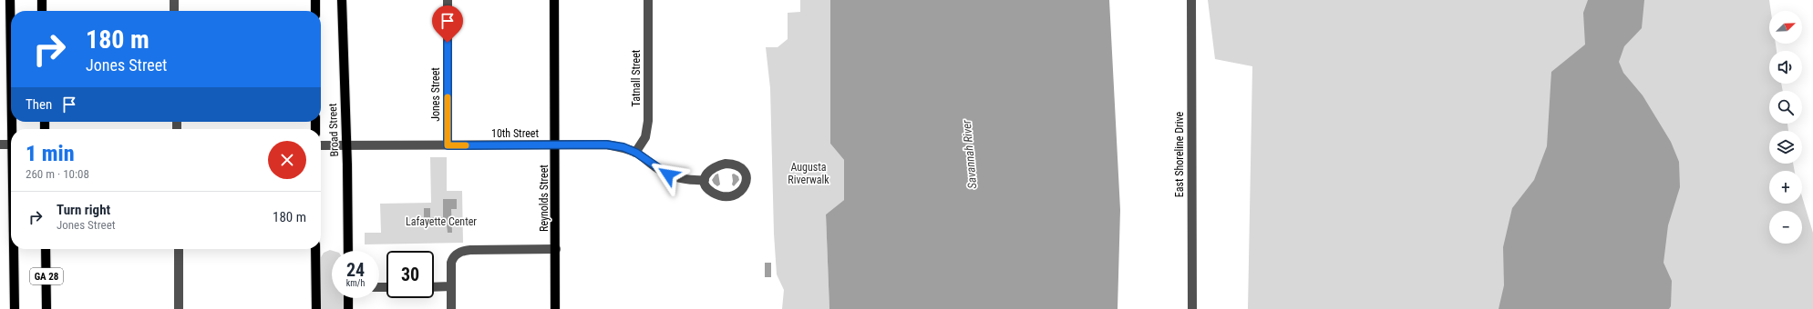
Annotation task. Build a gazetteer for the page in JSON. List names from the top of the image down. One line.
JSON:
{"streets":{"main road":["Broad Street","Reynolds Street","GA 28"],"street":["Tatnall Street","Jones Street","10th Street","East Shoreline Drive"]},"crossings":[["Tatnall Street","10th Street"],["Jones Street","10th Street"],["Broad Street","10th Street"],["10th Street","Reynolds Street"]],"water":["Savannah River"],"parks":["Augusta Riverwalk","Lafayette Center"],"north":"top right","page":{"map_buttons":["+","−"],"turn":["180 m","Jones Street"],"then":"Then","heading":["1 min","260 m · 10:08"],"list":[{"name":"Turn right","note":"Jones Street","value":"180 m"}],"speed":"24 km/h","limit":"30"}}
